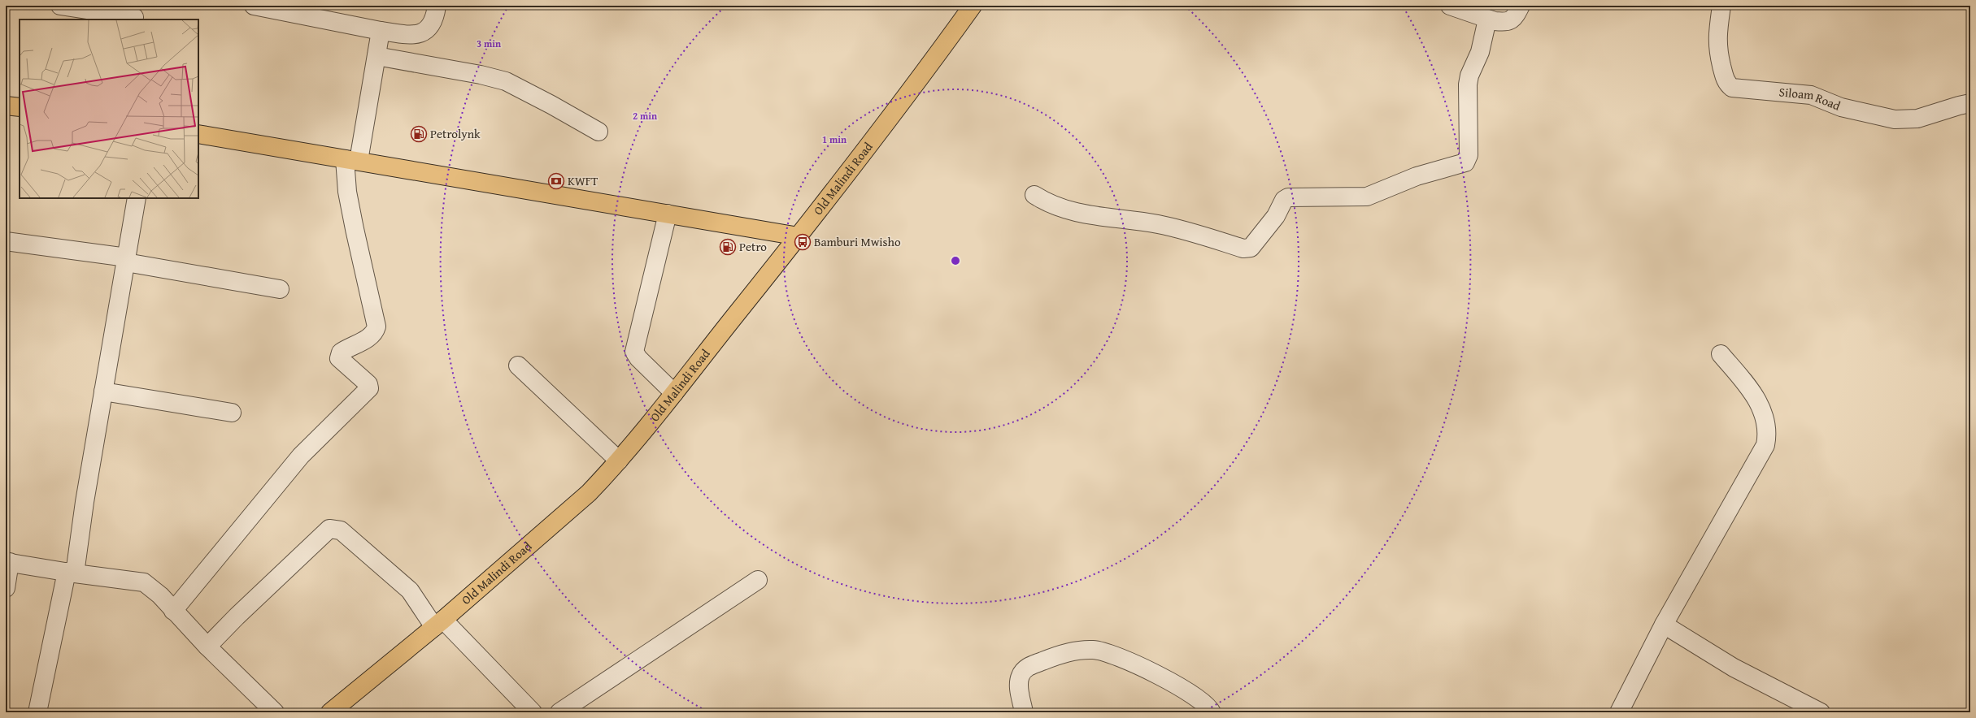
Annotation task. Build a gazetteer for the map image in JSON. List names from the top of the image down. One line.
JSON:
{"streets":{"main road":["Old Malindi Road"],"street":["Siloam Road"]},"places":{"fuel station":["Petrolynk","Petro"],"bank":["KWFT"],"bus stop":["Bamburi Mwisho"]},"rings":["3 min","2 min","1 min"]}
